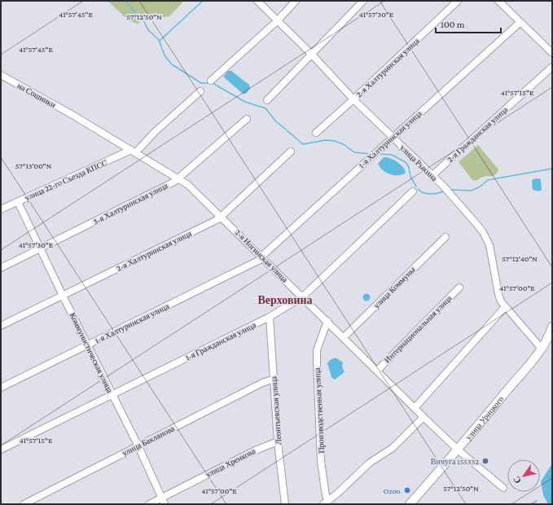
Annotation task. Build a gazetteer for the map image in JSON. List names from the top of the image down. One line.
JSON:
{"streets":{"main road":["улица Урицкого"],"street":["2-я Халтуринская улица","на Сошники","2-я Гражданская улица","1-я Халтуринская улица","улица Рыкина","улица 22-го Съезда КПСС","3-я Халтуринская улица","2-я Ногинская улица","улица Коммуны","Интернациональная улица","1-я Гражданская улица","Коммунистическая улица","Леонтьевская улица","Производственная улица","улица Бакланова","улица Хренкова"]},"crossings":[["2-я Халтуринская улица","улица Рыкина"],["2-я Халтуринская улица","2-я Ногинская улица"],["2-я Халтуринская улица","Коммунистическая улица"],["на Сошники","2-я Ногинская улица"],["2-я Гражданская улица","улица Рыкина"],["1-я Халтуринская улица","улица Рыкина"],["1-я Халтуринская улица","2-я Ногинская улица"],["1-я Халтуринская улица","Коммунистическая улица"],["улица Рыкина","улица Урицкого"],["улица 22-го Съезда КПСС","2-я Ногинская улица"],["улица 22-го Съезда КПСС","Коммунистическая улица"],["3-я Халтуринская улица","2-я Ногинская улица"],["3-я Халтуринская улица","Коммунистическая улица"],["2-я Ногинская улица","улица Коммуны"],["2-я Ногинская улица","Интернациональная улица"],["2-я Ногинская улица","1-я Гражданская улица"],["2-я Ногинская улица","Производственная улица"],["2-я Ногинская улица","улица Урицкого"],["1-я Гражданская улица","Коммунистическая улица"],["1-я Гражданская улица","Леонтьевская улица"],["Коммунистическая улица","улица Бакланова"],["Коммунистическая улица","улица Хренкова"],["Леонтьевская улица","улица Бакланова"],["Леонтьевская улица","улица Хренкова"]],"districts":["Верховина"],"places":["Вичуга 155332","Ozon"],"scale_bar":"100 m","north":"bottom left","coordinates":["41°57'45\"E","41°57'30\"E","57°12'50\"N","41°57'15\"E","57°13'00\"N","57°12'40\"N","41°57'00\"E"]}
